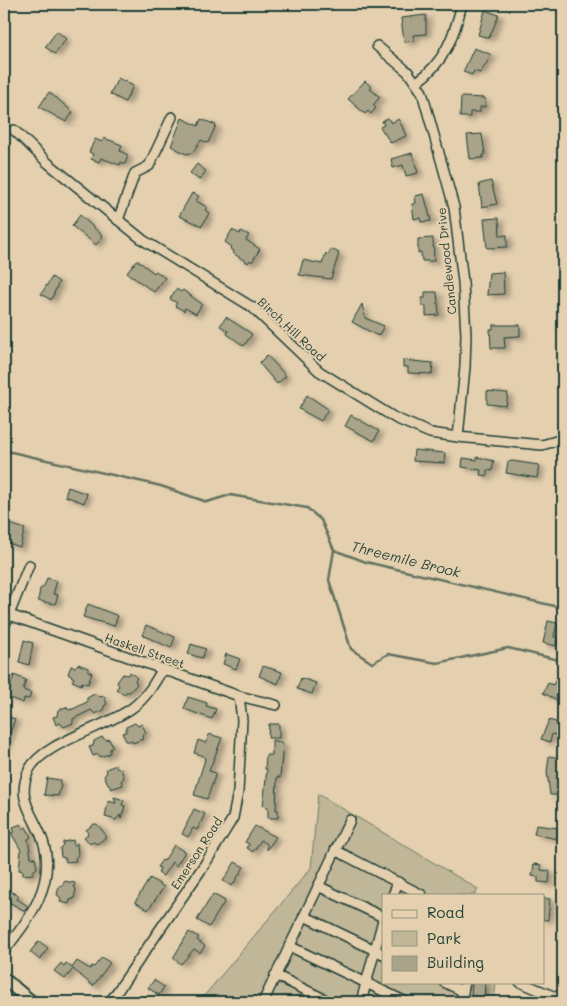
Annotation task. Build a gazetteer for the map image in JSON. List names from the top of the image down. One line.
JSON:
{"streets":{"street":["Candlewood Drive","Birch Hill Road","Haskell Street","Emerson Road"]},"crossings":[["Candlewood Drive","Birch Hill Road"],["Haskell Street","Emerson Road"]],"water":["Threemile Brook"],"legend":["Road","Park","Building"]}
